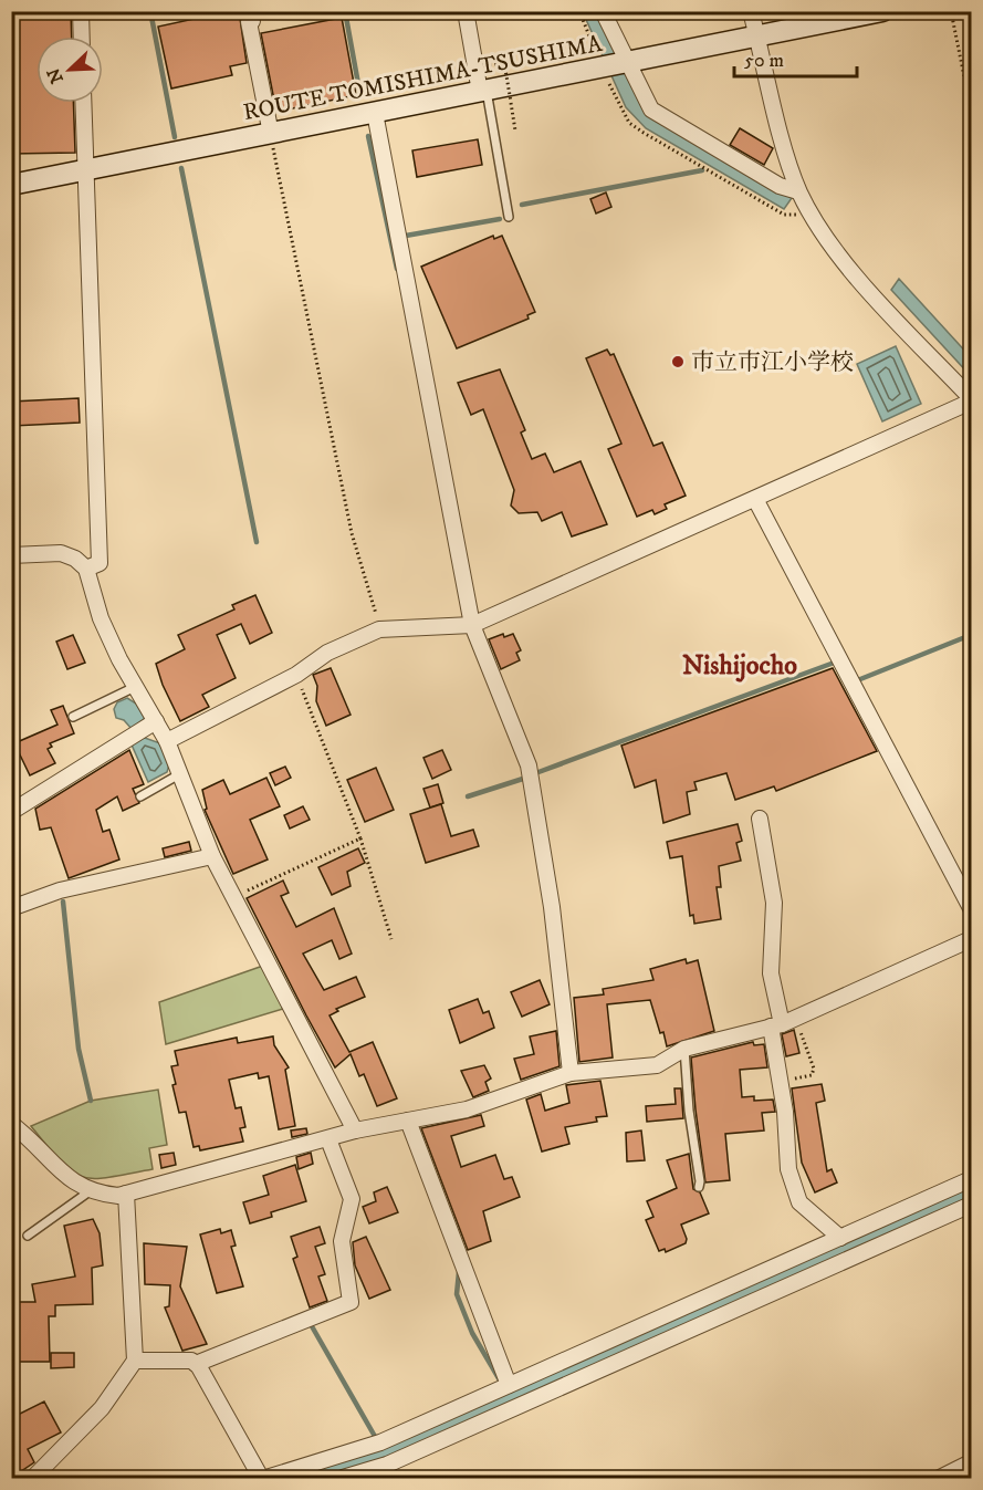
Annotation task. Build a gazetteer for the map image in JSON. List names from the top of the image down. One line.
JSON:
{"streets":{"main road":["ROUTE TOMISHIMA-TSUSHIMA"]},"districts":["Nishijocho"],"places":["市立市江小学校"],"scale_bar":"50 m","north":"bottom left"}
